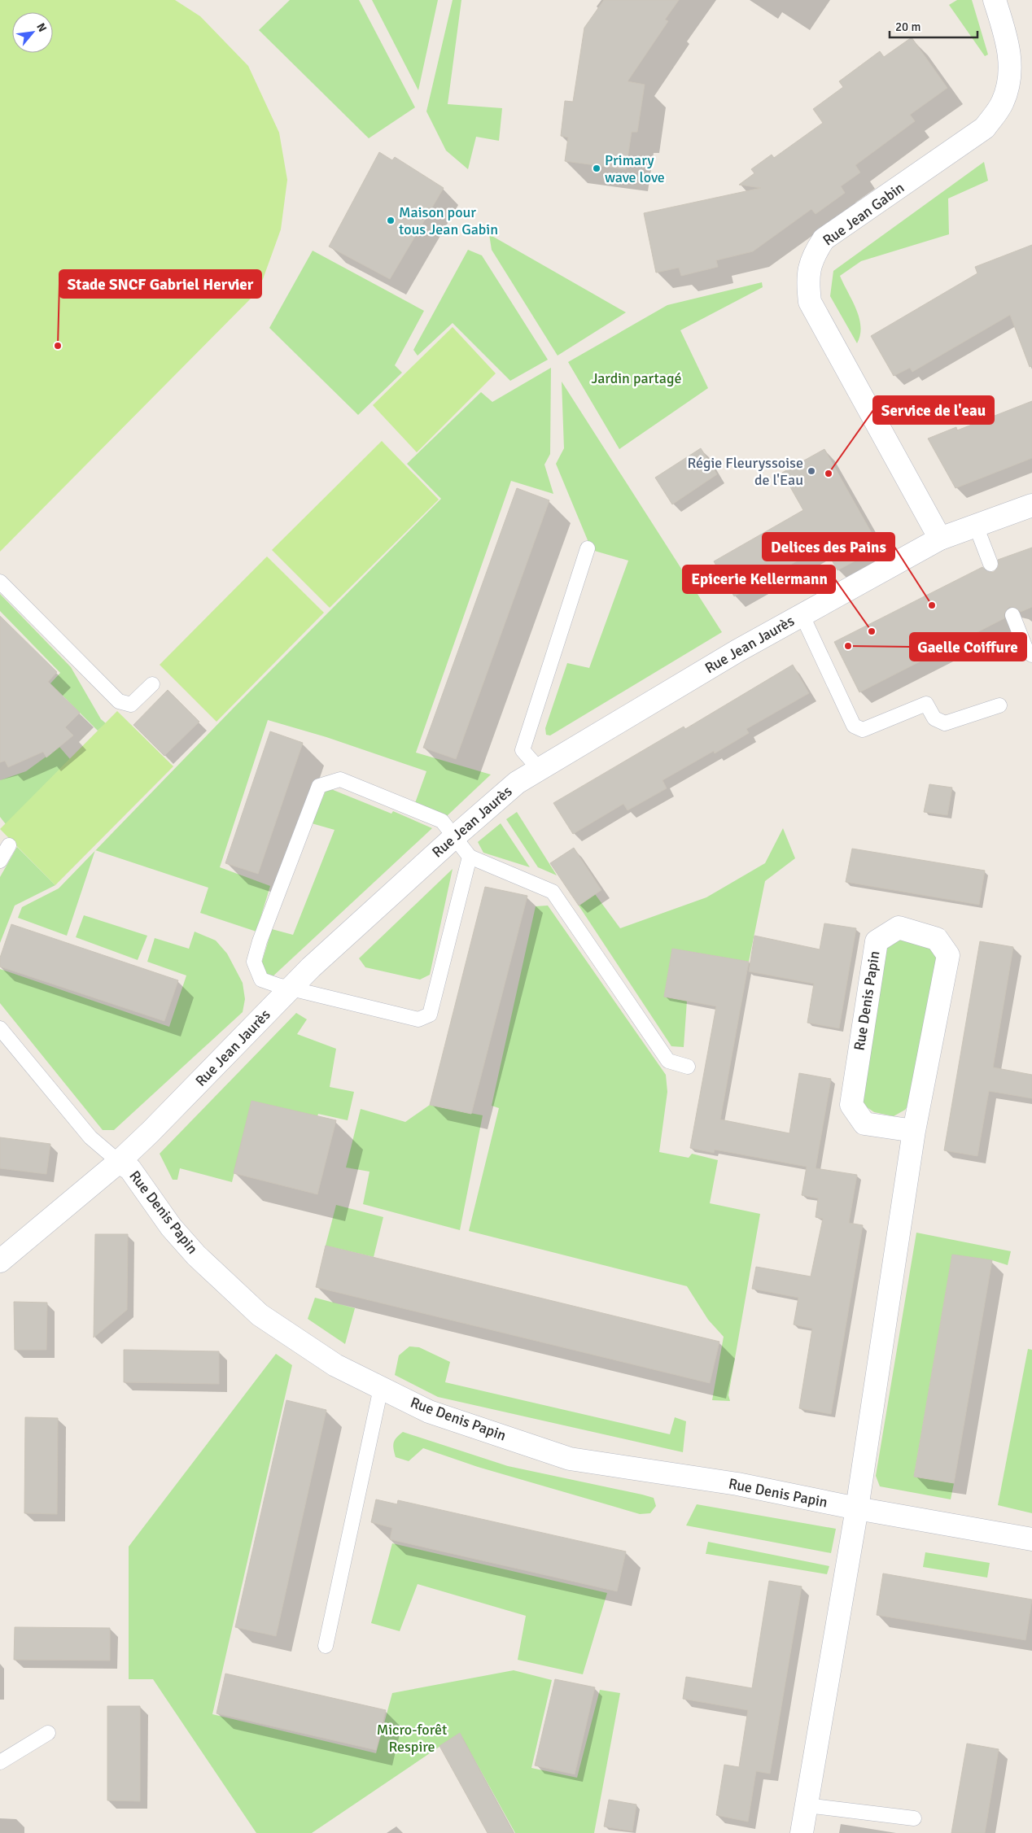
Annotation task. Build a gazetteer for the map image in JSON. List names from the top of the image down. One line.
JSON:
{"streets":{"street":["Rue Jean Gabin","Rue Jean Jaurès","Rue Denis Papin"]},"crossings":[["Rue Jean Gabin","Rue Jean Jaurès"],["Rue Jean Jaurès","Rue Denis Papin"]],"parks":["Jardin partagé","Micro-forêt Respire"],"places":["Primary wave love","Maison pour tous Jean Gabin","Stade SNCF Gabriel Hervier","Régie Fleuryssoise de l'Eau","Service de l'eau","Delices des Pains","Epicerie Kellermann","Gaelle Coiffure"],"scale_bar":"20 m","north":"top right"}
